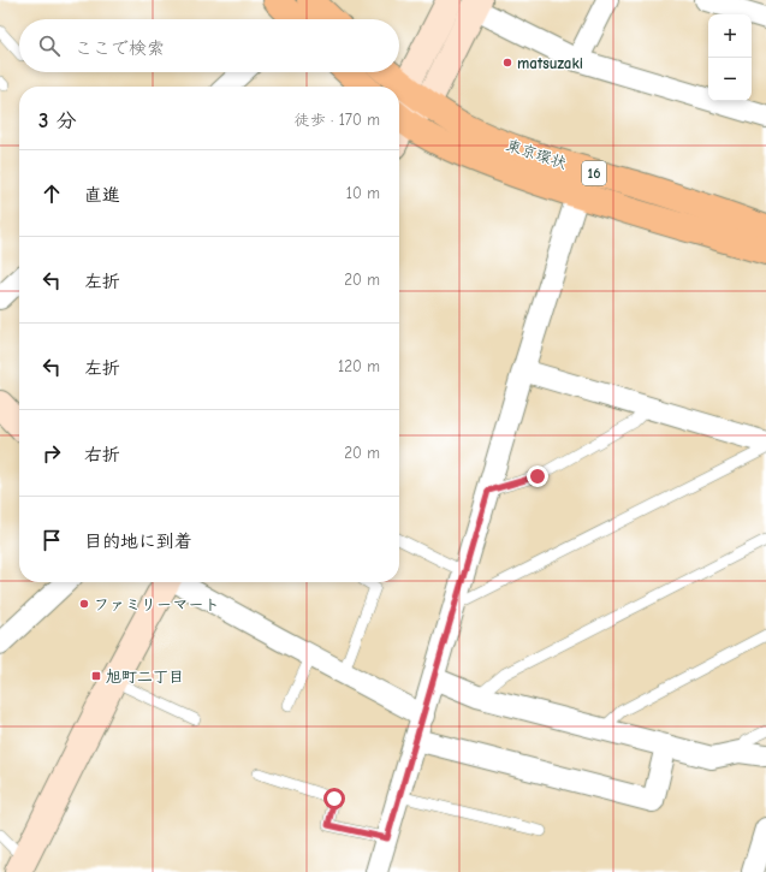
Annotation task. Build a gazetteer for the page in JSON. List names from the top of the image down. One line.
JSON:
{"streets":{"highway":["東京環状","16"]},"places":{"other":["matsuzaki","ファミリーマート"],"transit":["旭町二丁目"]},"page":{"map_buttons":["+","−"],"search":"ここで検索","heading":["3 分","徒歩 · 170 m"],"list":[["直進","10 m"],["左折","20 m"],["左折","120 m"],["右折","20 m"],"目的地に到着"]}}
